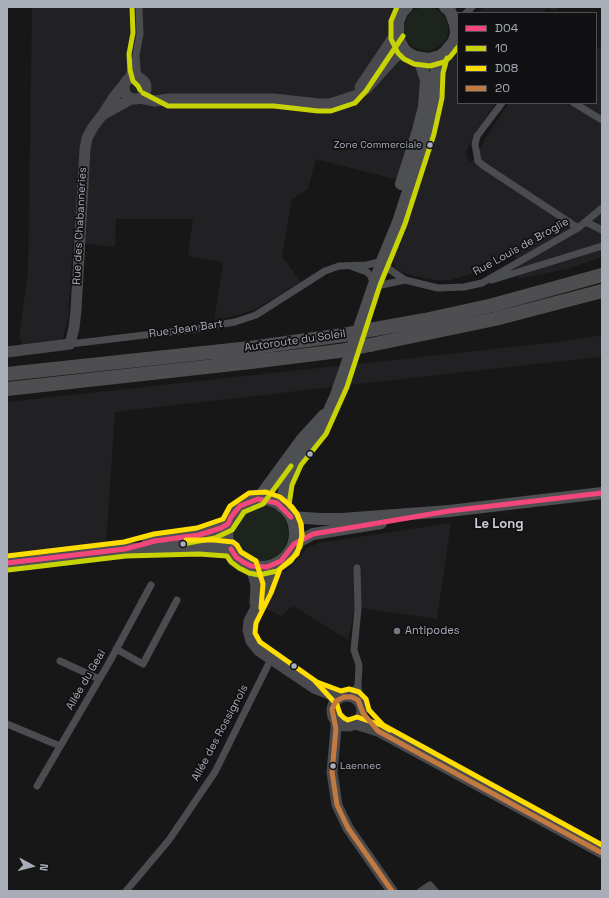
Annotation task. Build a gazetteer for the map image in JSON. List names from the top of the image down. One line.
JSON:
{"streets":{"highway":["Autoroute du Soleil"],"street":["Rue des Chabanneries","Rue Louis de Broglie","Rue Jean Bart","Allée du Geai","Allée des Rossignols"]},"crossings":[["Rue des Chabanneries","Rue Jean Bart"],["Rue Louis de Broglie","Rue Jean Bart"]],"districts":["Le Long"],"places":["Zone Commerciale","Antipodes","Laennec"],"lines":["transit line 10","transit line D08","transit line D04","transit line 20"],"legend":["D04","10","D08","20"],"north":"right"}
